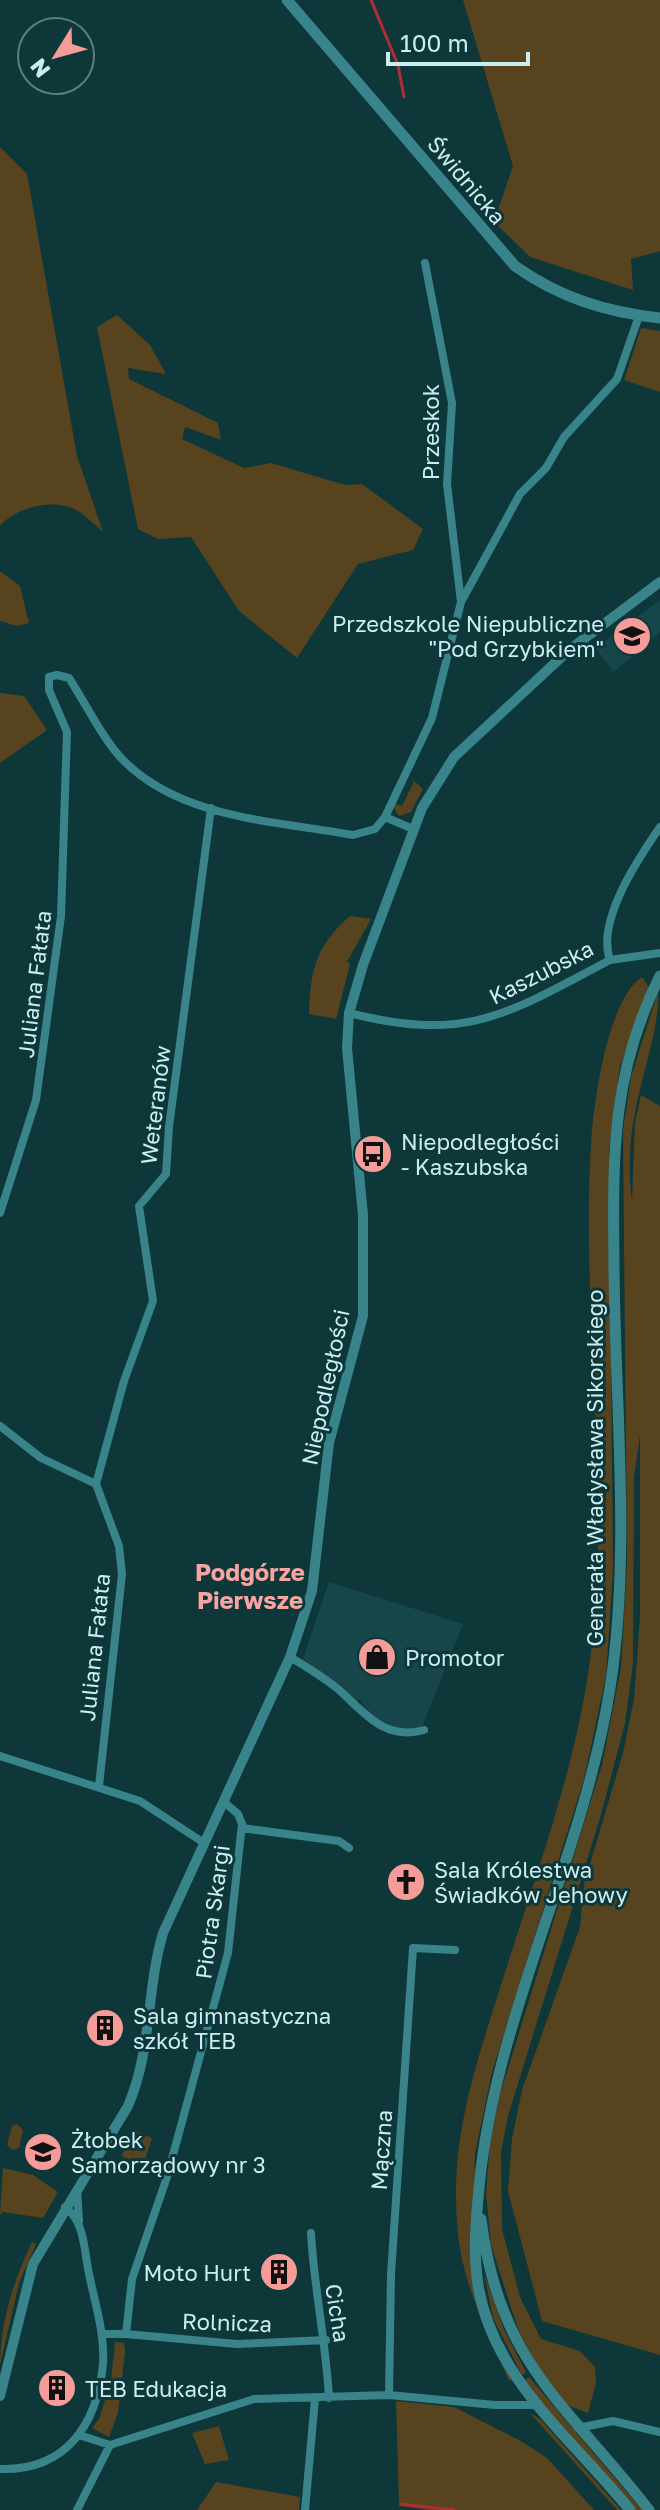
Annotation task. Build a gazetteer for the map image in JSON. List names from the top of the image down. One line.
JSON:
{"streets":{"main road":["Świdnicka","Generała Władysława Sikorskiego"],"street":["Przeskok","Kaszubska","Juliana Fałata","Weteranów","Niepodległości","Piotra Skargi","Mączna","Cicha","Rolnicza"]},"crossings":[["Świdnicka","Przeskok"],["Kaszubska","Niepodległości"],["Juliana Fałata","Weteranów"],["Niepodległości","Piotra Skargi"],["Piotra Skargi","Rolnicza"],["Cicha","Rolnicza"]],"districts":["Podgórze Pierwsze"],"places":{"school or university":["Przedszkole Niepubliczne \"Pod Grzybkiem\"","Żłobek Samorządowy nr 3"],"bus stop":["Niepodległości - Kaszubska"],"shop":["Promotor"],"church":["Sala Królestwa Świadków Jehowy"],"building":["Sala gimnastyczna szkół TEB","Moto Hurt","TEB Edukacja"]},"scale_bar":"100 m","north":"bottom left"}
